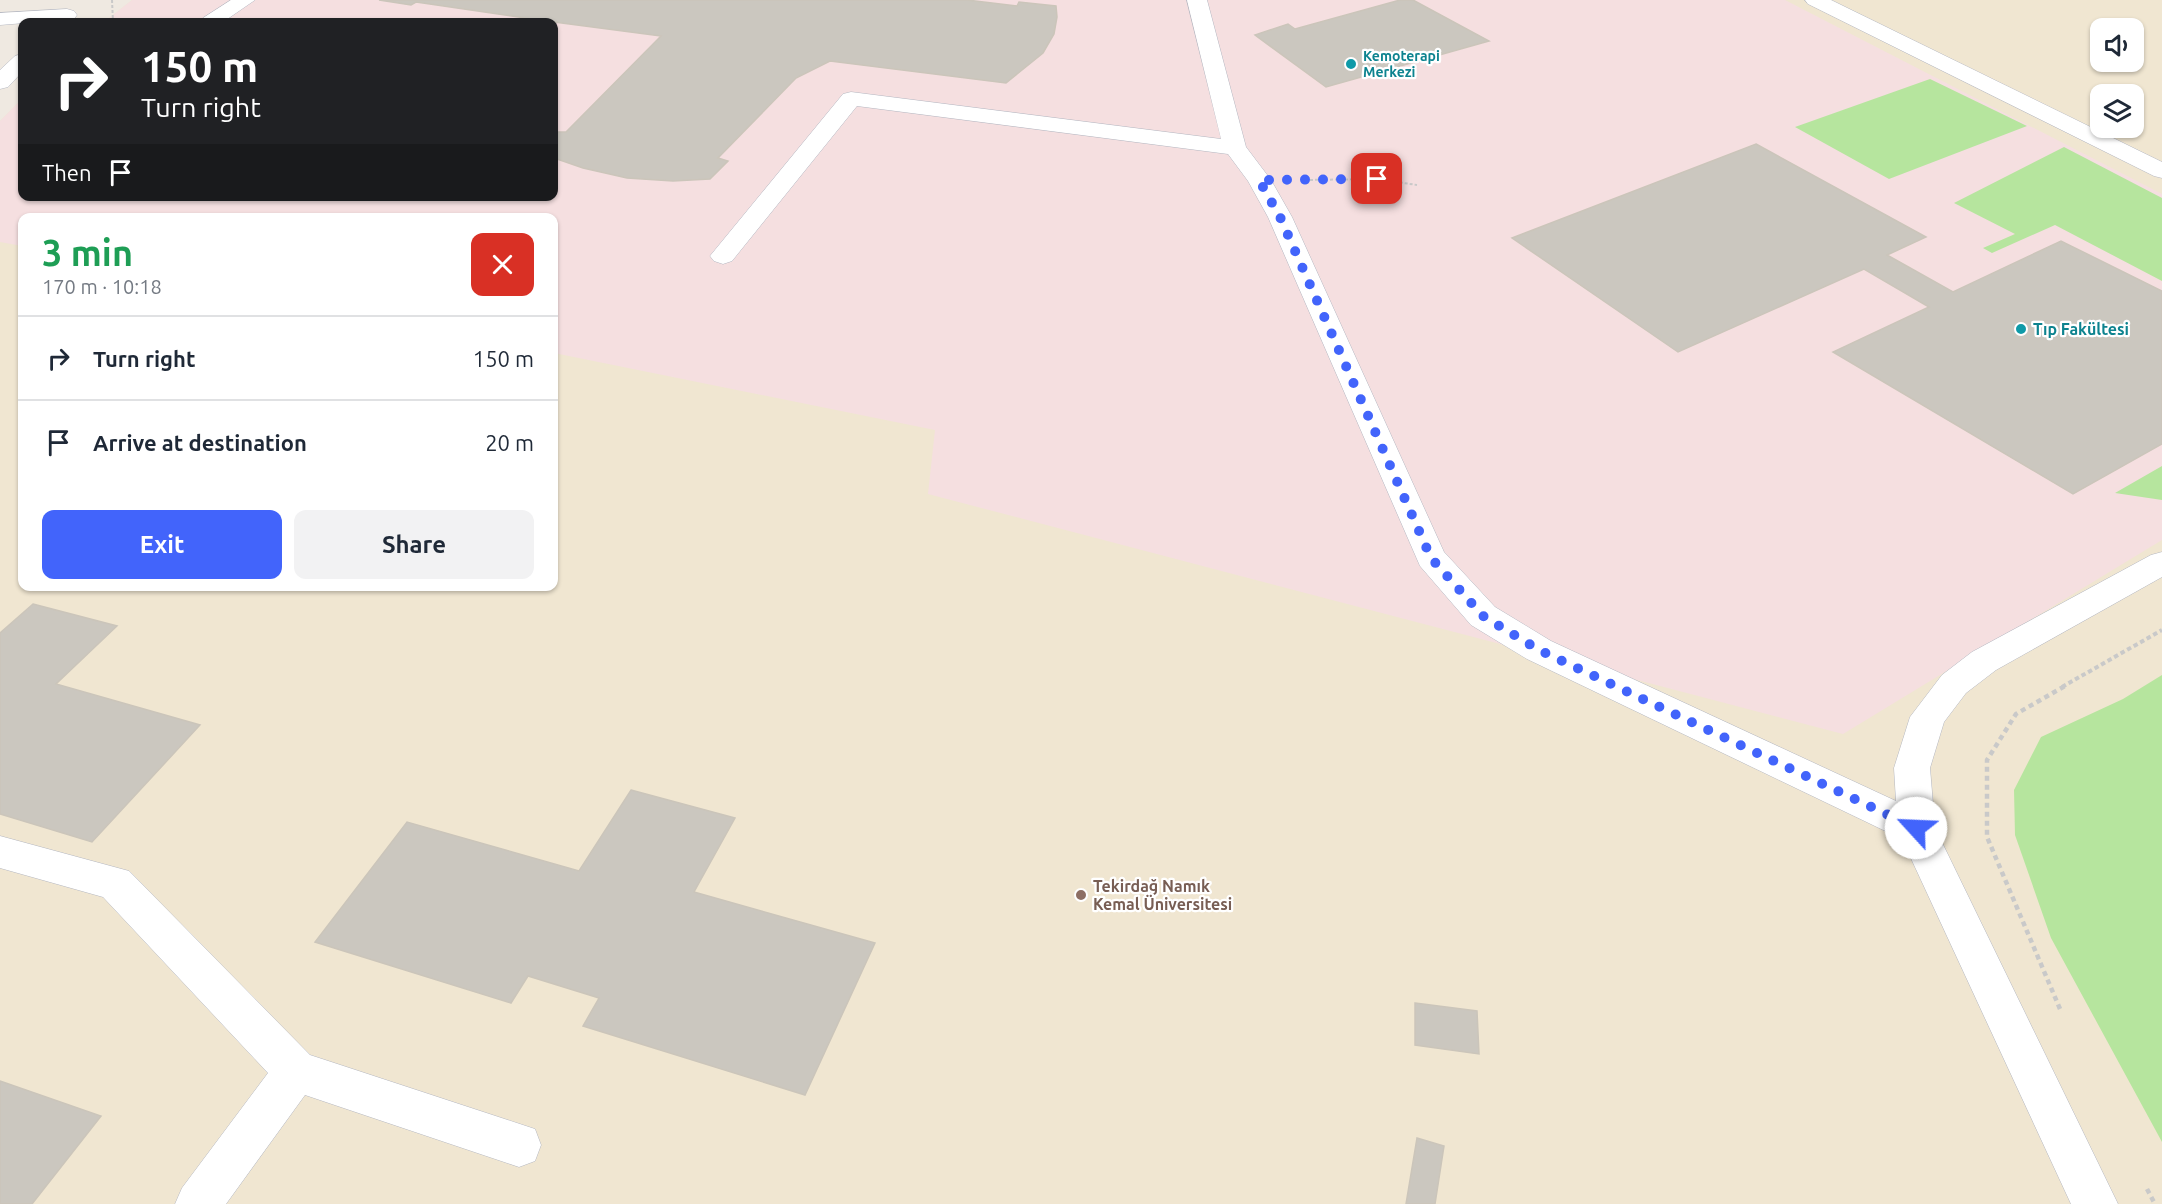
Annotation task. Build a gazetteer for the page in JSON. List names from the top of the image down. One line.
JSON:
{"places":["Kemoterapi Merkezi","Tıp Fakültesi","Tekirdağ Namık Kemal Üniversitesi"],"page":{"turn":["150 m","Turn right"],"then":"Then","heading":["3 min","170 m · 10:18"],"list":[{"name":"Turn right","value":"150 m"},{"name":"Arrive at destination","value":"20 m"}],"buttons":["Exit","Share"]}}
